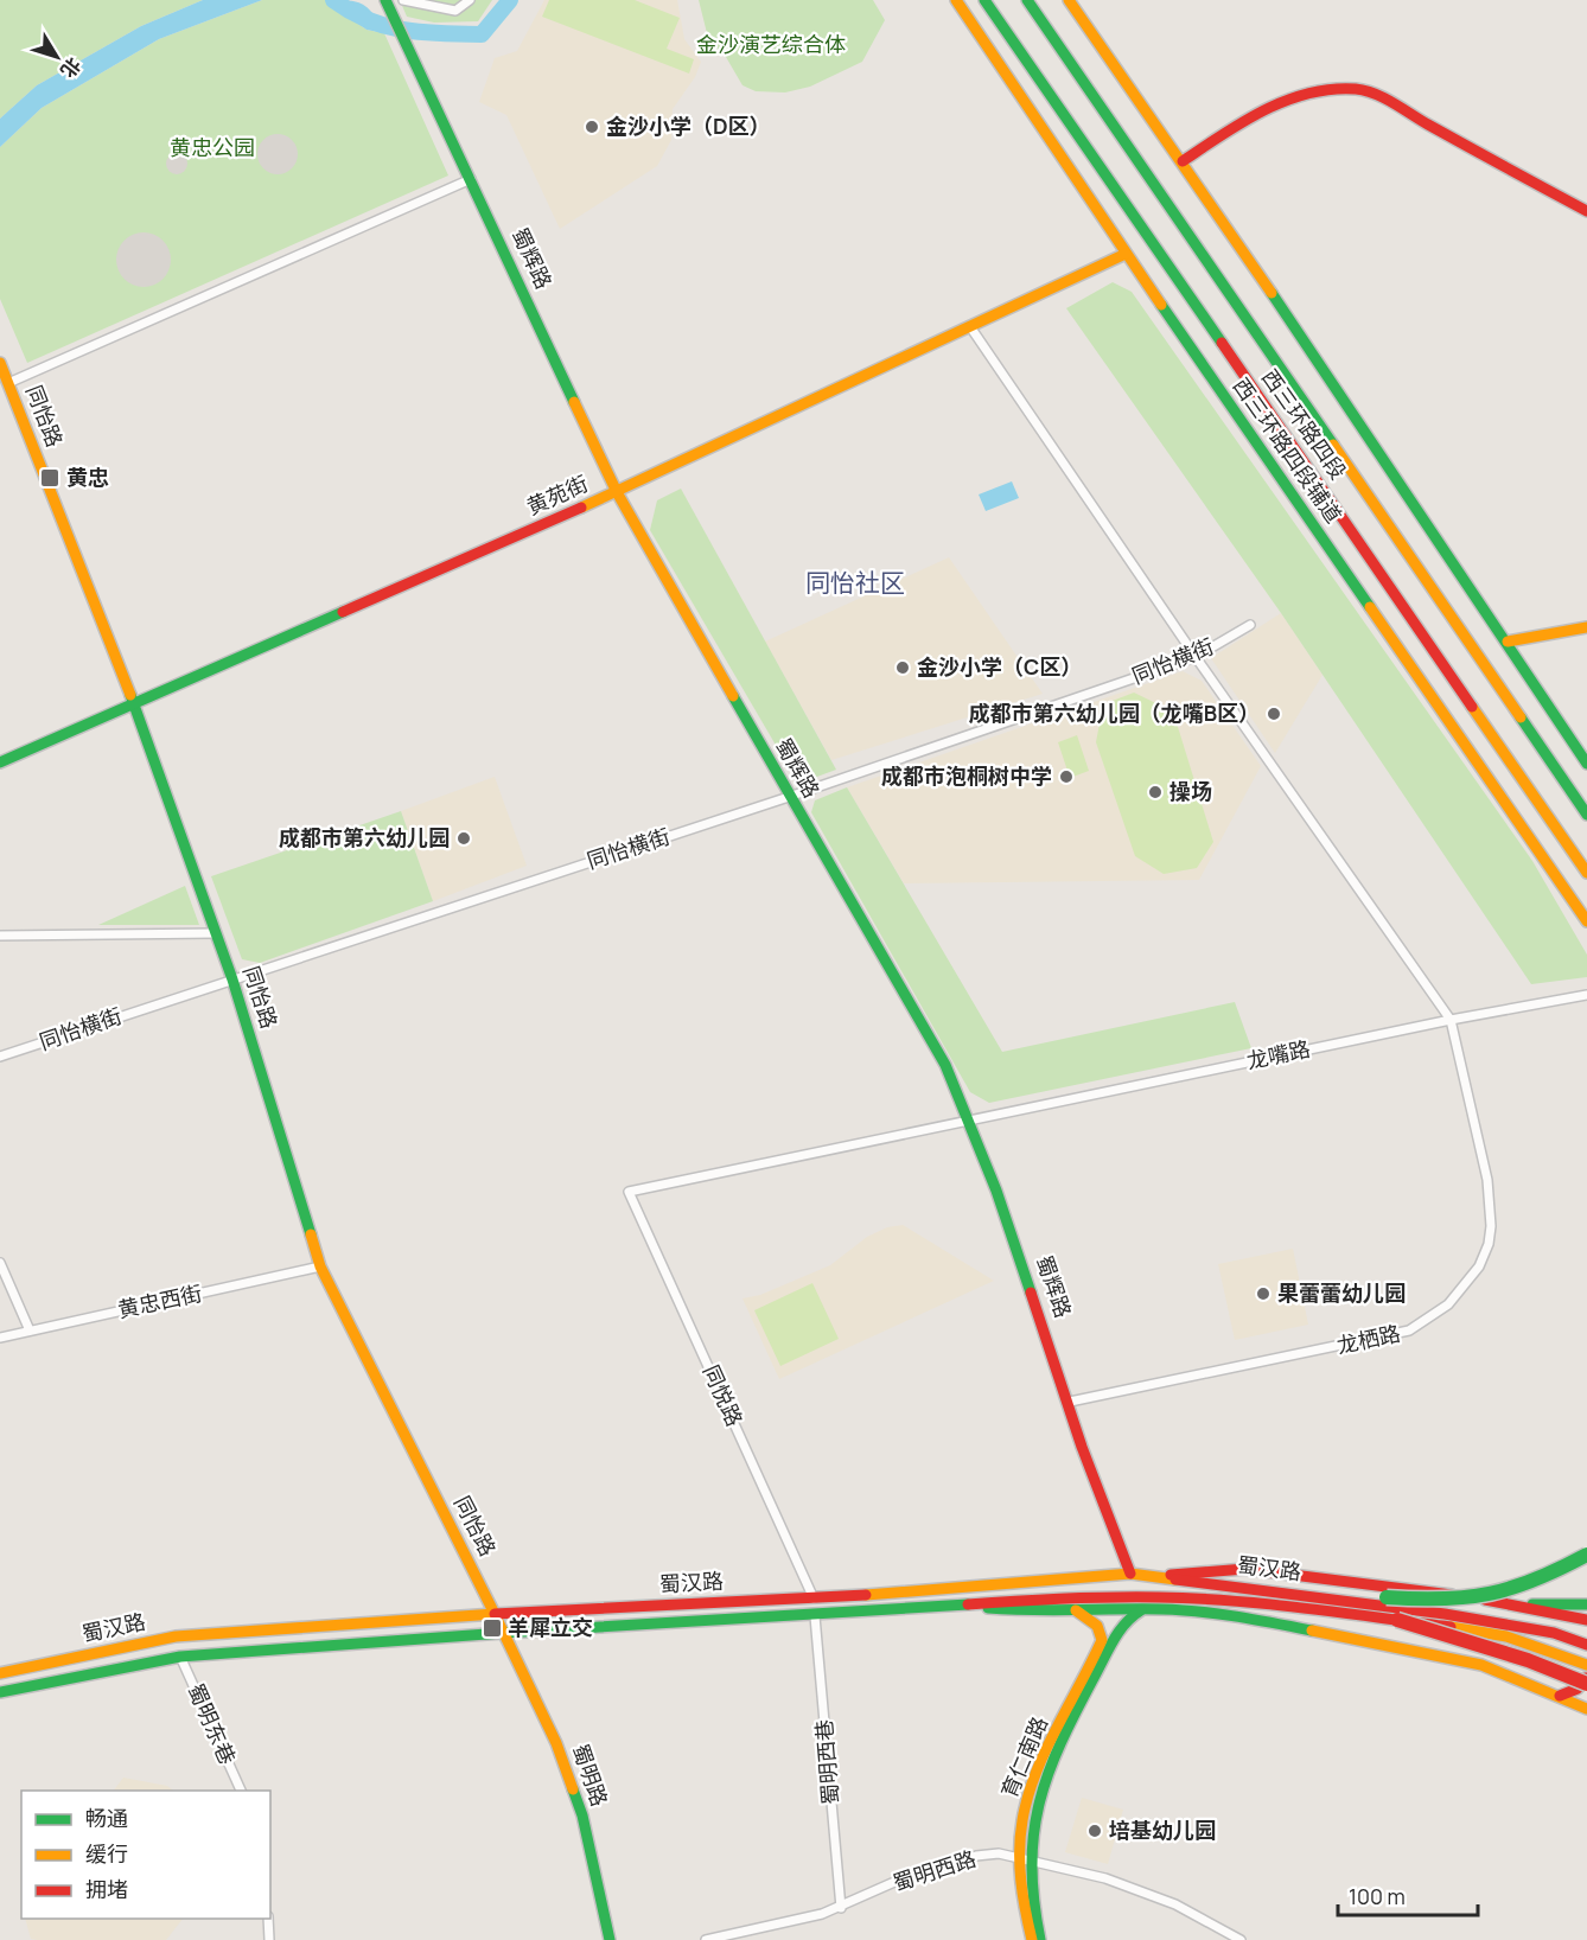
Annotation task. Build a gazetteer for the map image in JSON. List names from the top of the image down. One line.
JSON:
{"streets":{"main road":["蜀辉路","同怡路","西三环路四段","西三环路四段辅道","黄苑街","蜀汉路","育仁南路","蜀明路"],"street":["同怡横街","龙嘴路","黄忠西街","龙栖路","同悦路","蜀明东巷","蜀明西巷","蜀明西路"]},"crossings":[["蜀辉路","黄苑街"],["蜀辉路","同怡横街"],["蜀辉路","龙嘴路"],["蜀辉路","龙栖路"],["蜀辉路","蜀汉路"],["同怡路","黄苑街"],["同怡路","同怡横街"],["同怡路","黄忠西街"],["同怡路","蜀汉路"],["同怡路","蜀明路"],["西三环路四段辅道","黄苑街"],["龙嘴路","龙栖路"],["龙嘴路","同悦路"],["同悦路","蜀汉路"],["蜀汉路","蜀明东巷"],["蜀汉路","蜀明西巷"],["蜀汉路","蜀明路"],["育仁南路","蜀明西路"],["蜀明西巷","蜀明西路"]],"districts":["同怡社区"],"parks":["金沙演艺综合体","黄忠公园"],"places":{"other":["金沙小学（D区）","金沙小学（C区）","成都市第六幼儿园（龙嘴B区）","成都市泡桐树中学","操场","成都市第六幼儿园","果蕾蕾幼儿园","培基幼儿园"],"transit":["黄忠","羊犀立交"]},"legend":["畅通","缓行","拥堵"],"scale_bar":"100 m","north":"bottom right"}
